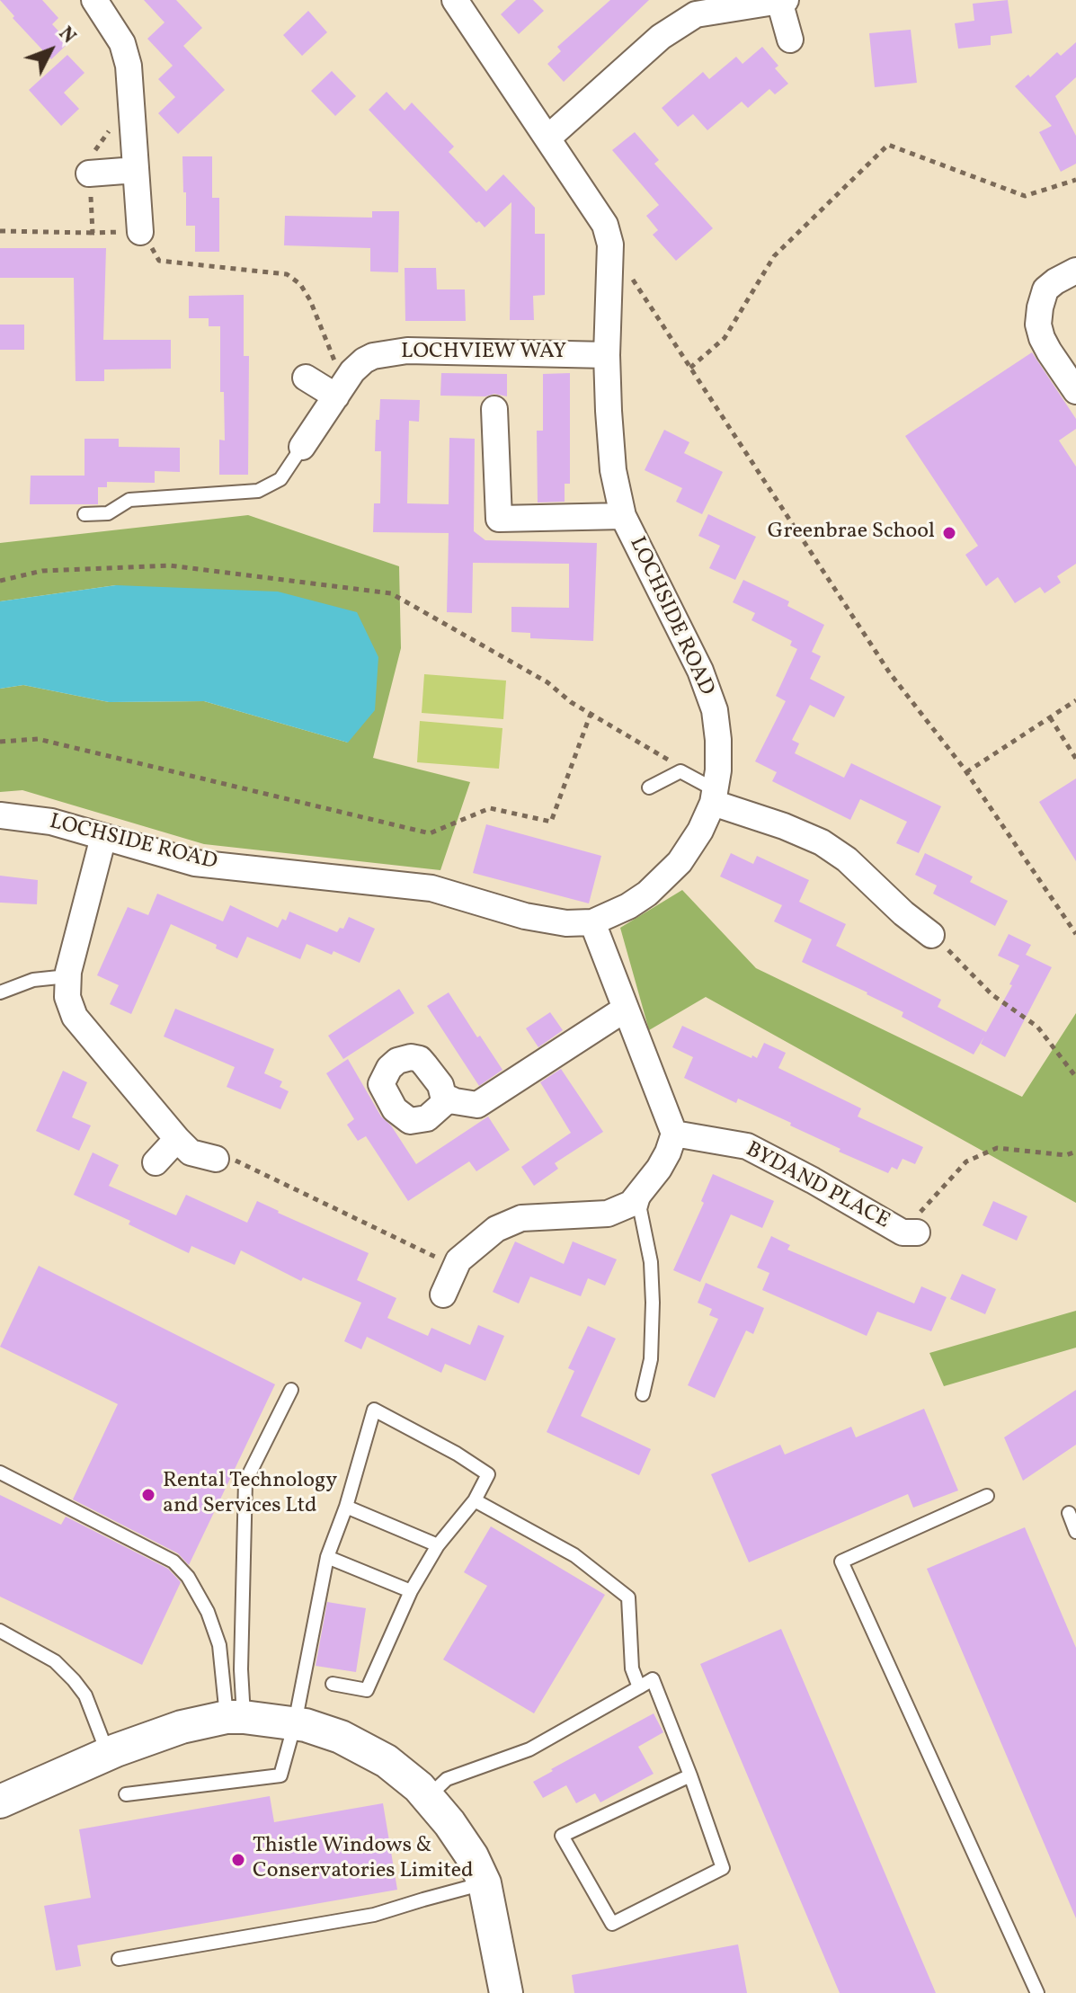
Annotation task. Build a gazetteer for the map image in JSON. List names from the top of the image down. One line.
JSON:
{"streets":{"street":["LOCHVIEW WAY","LOCHSIDE ROAD","BYDAND PLACE"]},"crossings":[["LOCHVIEW WAY","LOCHSIDE ROAD"]],"places":["Greenbrae School","Rental Technology and Services Ltd","Thistle Windows & Conservatories Limited"],"north":"top right"}
